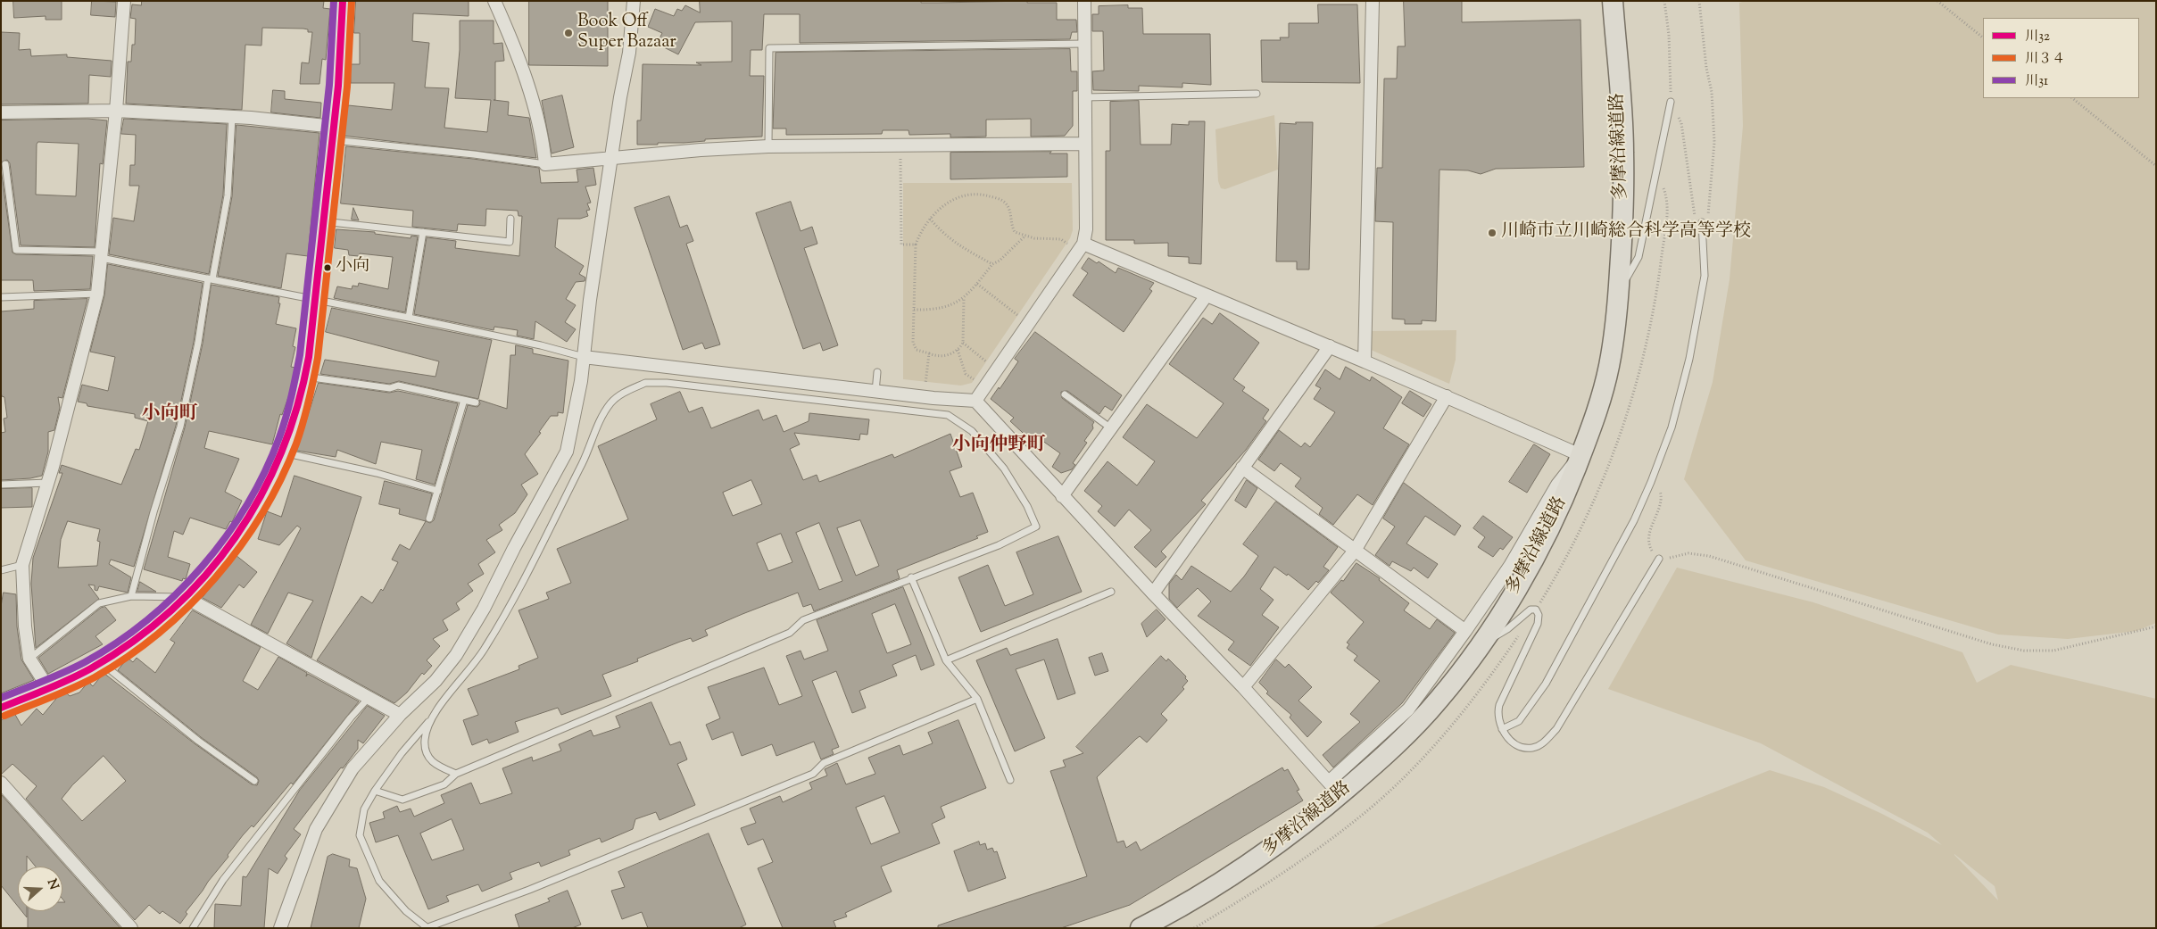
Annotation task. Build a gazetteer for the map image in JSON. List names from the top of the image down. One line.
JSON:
{"streets":{"main road":["多摩沿線道路"]},"districts":["小向町","小向仲野町"],"places":["Book Off Super Bazaar","川崎市立川崎総合科学高等学校","小向"],"lines":["transit line 川32","transit line 川３４","transit line 川31"],"legend":["川32","川３４","川31"],"north":"right"}
